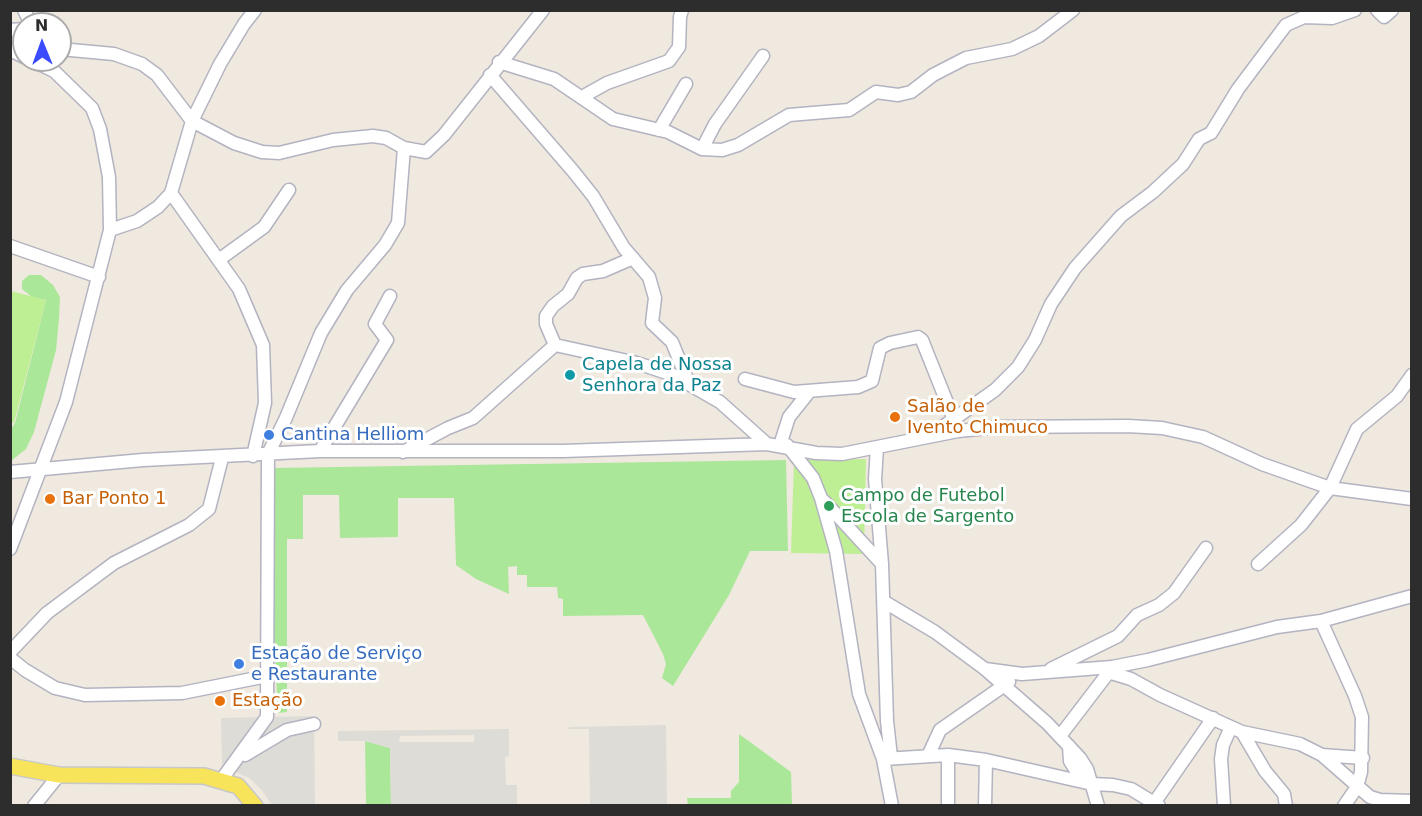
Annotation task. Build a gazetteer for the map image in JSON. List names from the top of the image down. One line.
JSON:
{"places":["Capela de Nossa Senhora da Paz","Salão de Ivento Chimuco","Cantina Helliom","Bar Ponto 1","Campo de Futebol Escola de Sargento","Estação de Serviço e Restaurante","Estação"],"north":"top"}
